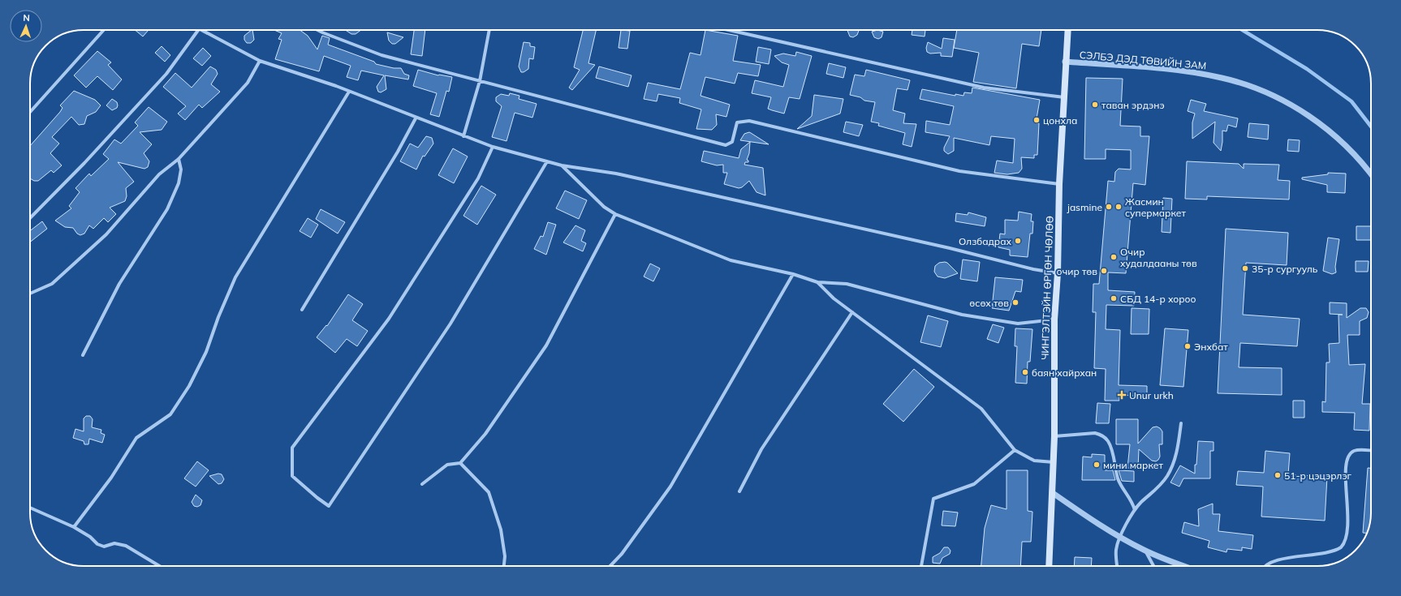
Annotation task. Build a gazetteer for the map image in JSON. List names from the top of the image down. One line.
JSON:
{"streets":{"main road":["ЧИНГЭЛТЭЙН ӨРГӨН ЧӨЛӨӨ"],"street":["СЭЛБЭ ДЭД ТӨВИЙН ЗАМ"]},"crossings":[["СЭЛБЭ ДЭД ТӨВИЙН ЗАМ","ЧИНГЭЛТЭЙН ӨРГӨН ЧӨЛӨӨ"]],"places":{"other":["таван эрдэнэ","цонхла","jasmine","Жасмин супермаркет","Олзбадрах","Очир худалдааны төв","35-р сургууль","очир төв","СБД 14-р хороо","өсөх төв","Энхбат","баян хайрхан","мини маркет","51-р цэцэрлэг"],"health":["Unur urkh"]},"north":"top"}
